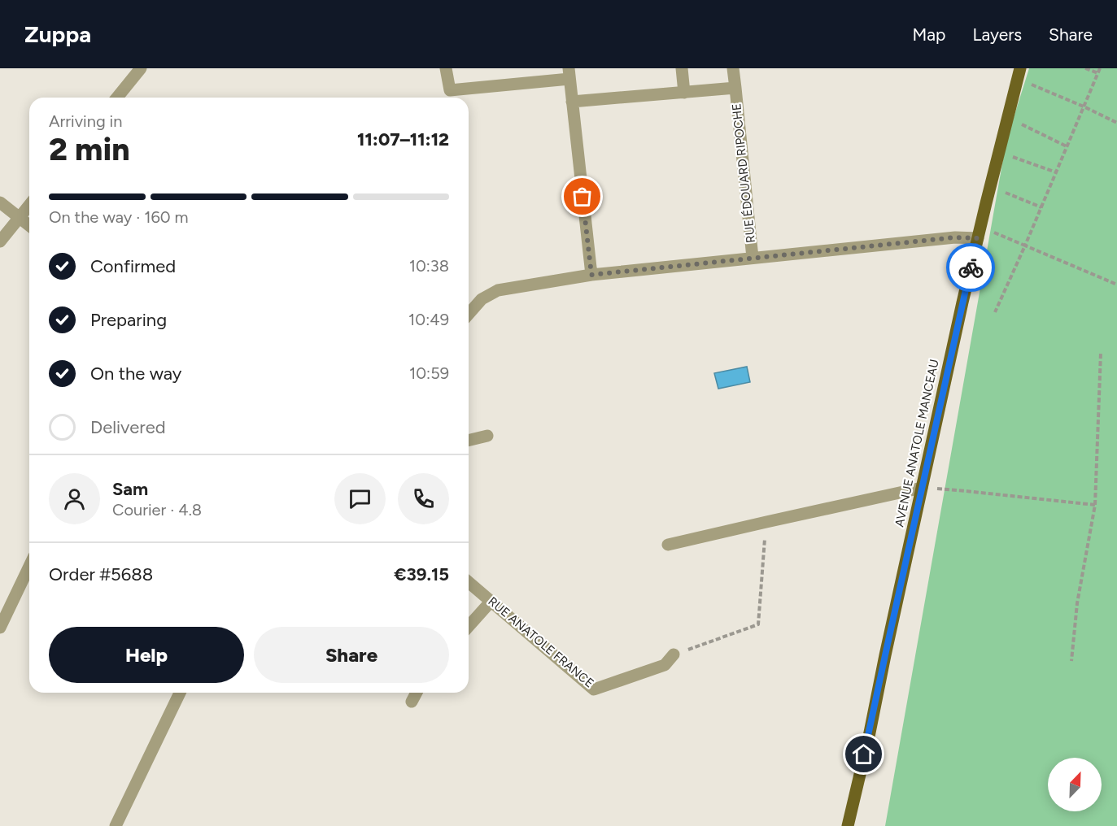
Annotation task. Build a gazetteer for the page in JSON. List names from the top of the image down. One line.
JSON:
{"streets":{"main road":["AVENUE ANATOLE MANCEAU"],"street":["RUE ÉDOUARD RIPOCHE","RUE ANATOLE FRANCE"]},"north":"top right","page":{"header":"Zuppa","nav":["Map","Layers","Share"],"heading":["2 min","Arriving in","11:07–11:12"],"panel":["Sam","Courier · 4.8","Order #5688","€39.15"],"bar":"On the way · 160 m","list":[["Confirmed","10:38"],["Preparing","10:49"],["On the way","10:59"],"Delivered"],"buttons":["Help","Share"]}}
